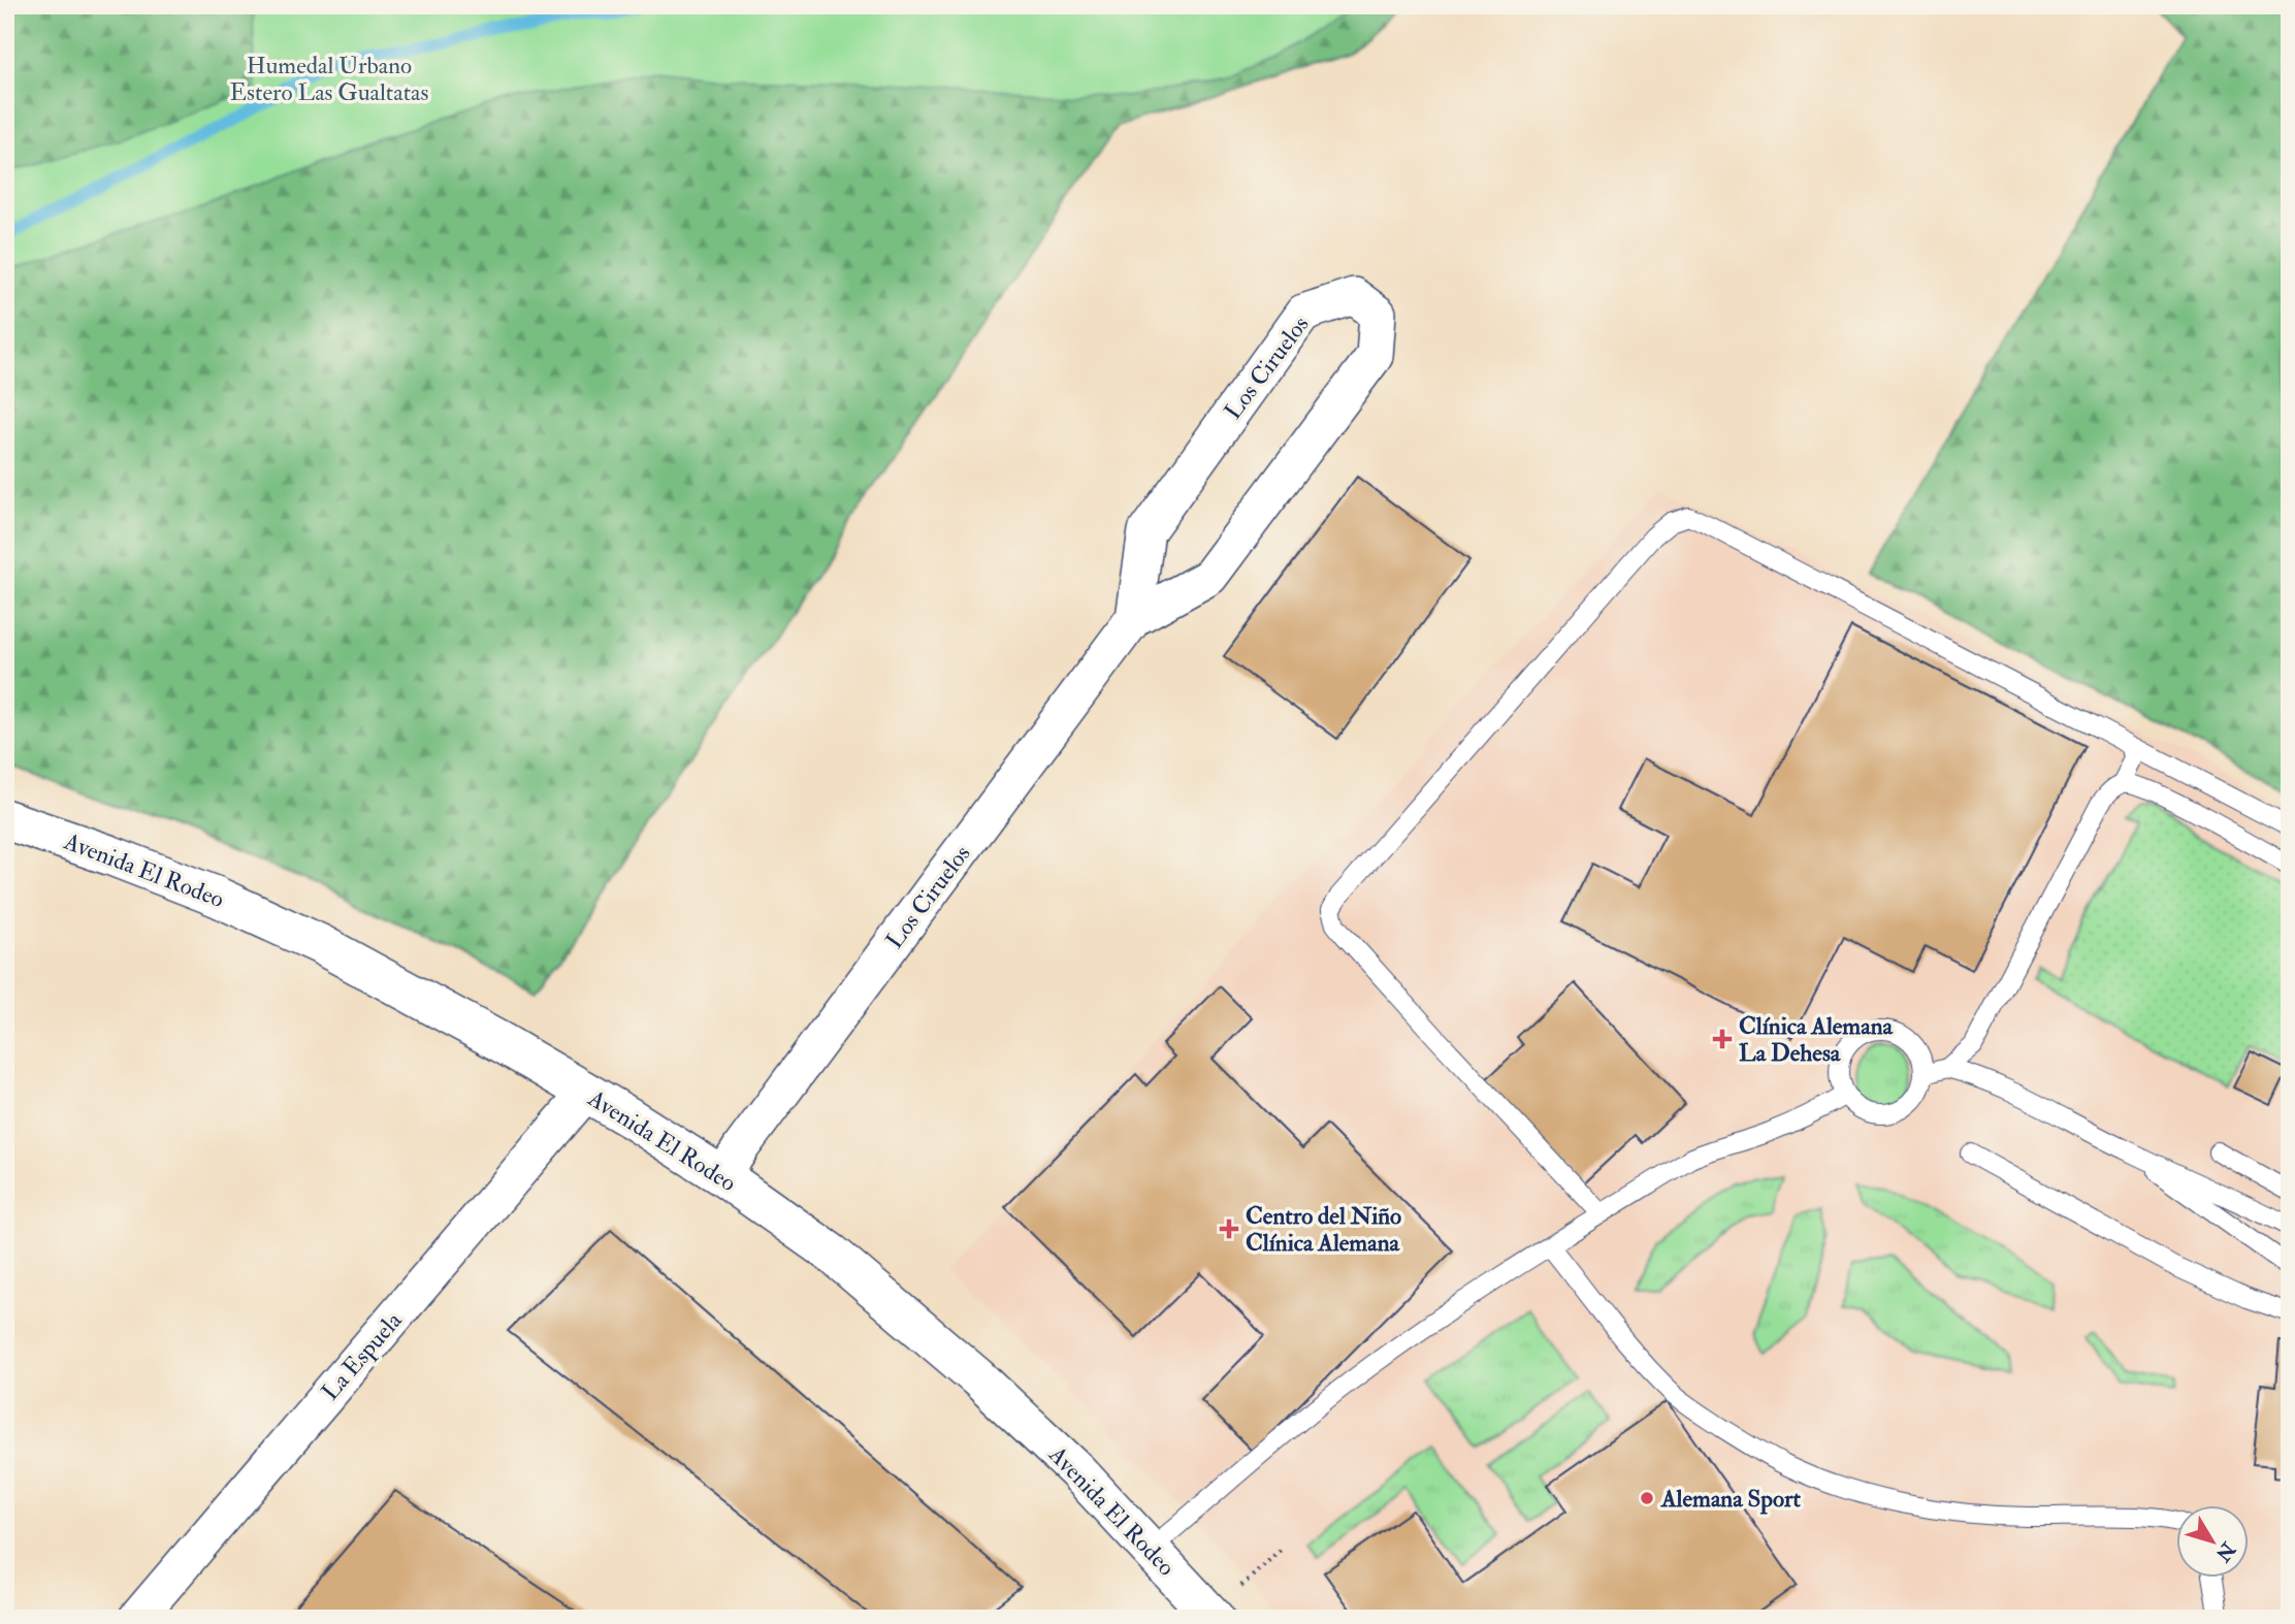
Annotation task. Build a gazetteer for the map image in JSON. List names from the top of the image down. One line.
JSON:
{"streets":{"street":["Los Ciruelos","Avenida El Rodeo","La Espuela"]},"crossings":[["Los Ciruelos","Avenida El Rodeo"],["Avenida El Rodeo","La Espuela"]],"parks":["Humedal Urbano Estero Las Gualtatas"],"places":{"health":["Clínica Alemana La Dehesa","Centro del Niño Clínica Alemana"],"other":["Alemana Sport"]},"north":"bottom right"}
